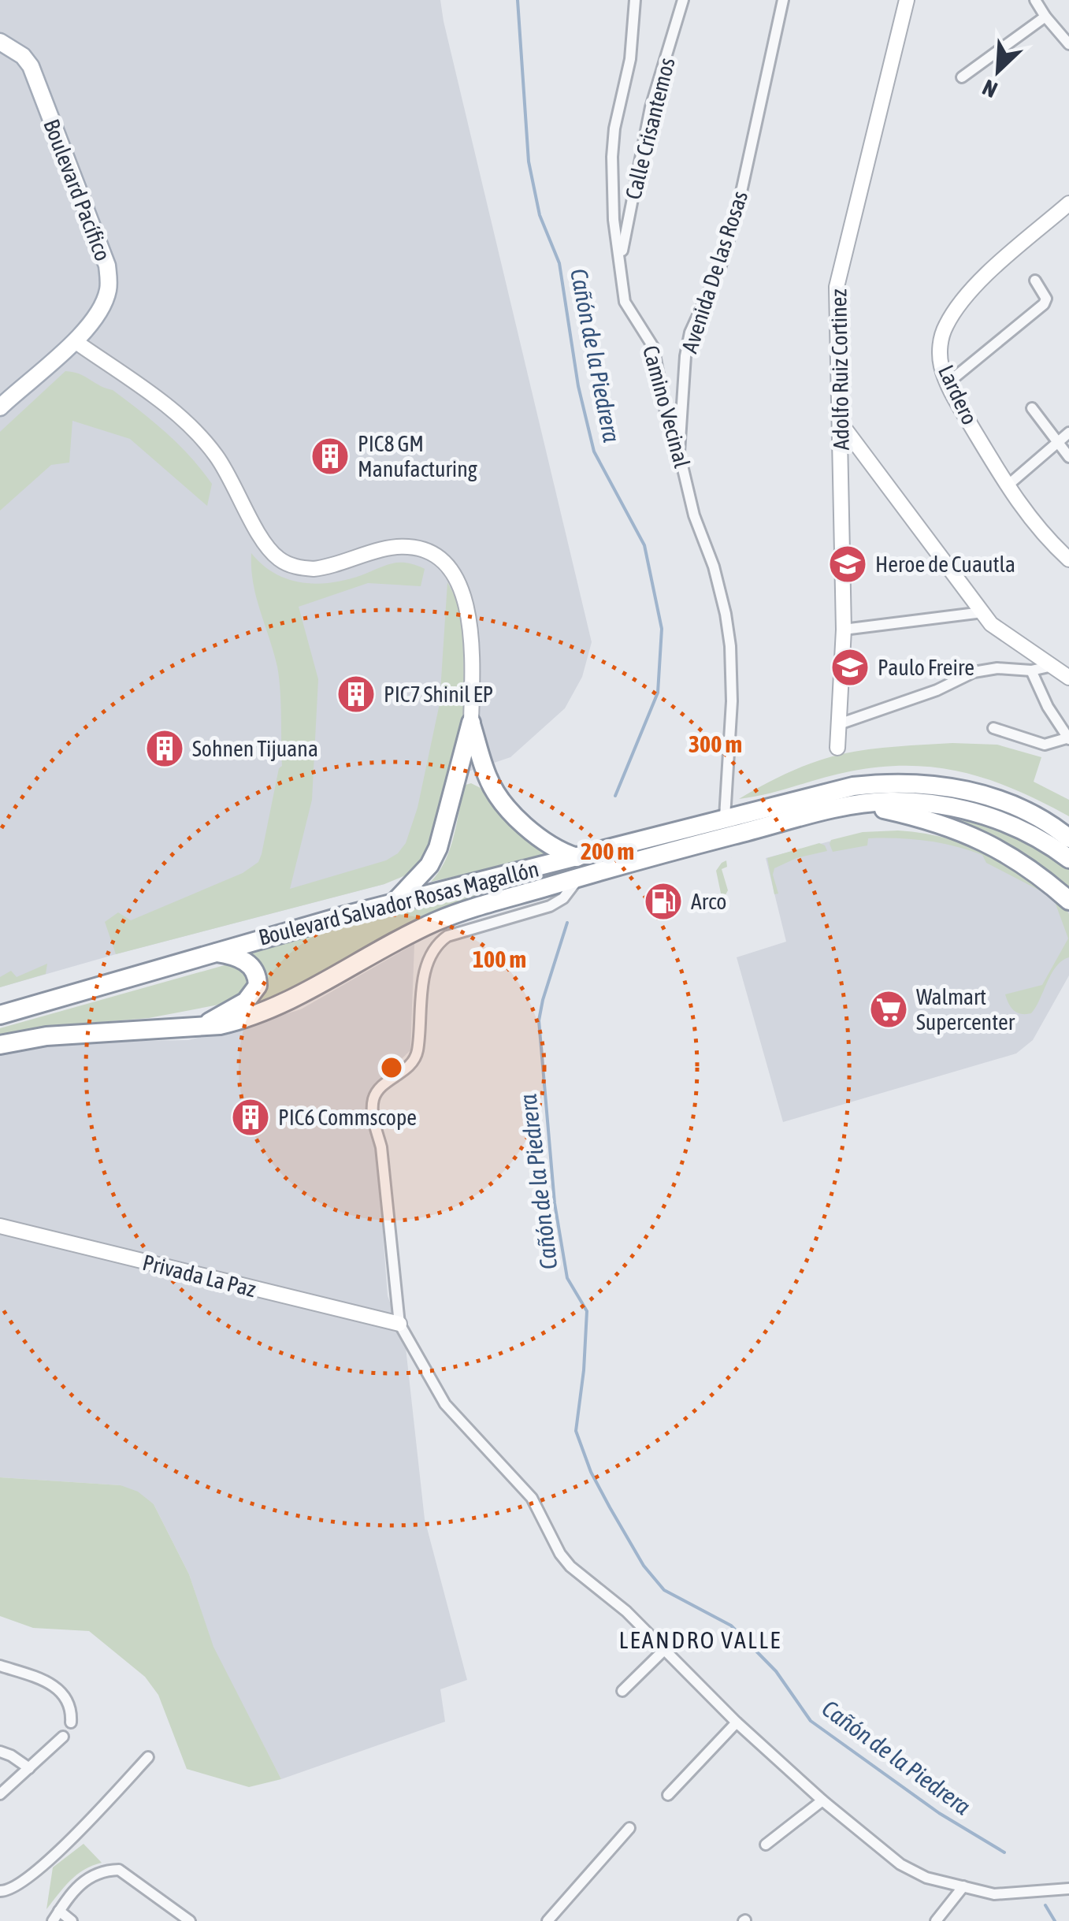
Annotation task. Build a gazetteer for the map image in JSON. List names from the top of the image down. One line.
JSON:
{"streets":{"highway":["Boulevard Salvador Rosas Magallón"],"main road":["Boulevard Pacífico"],"street":["Calle Crisantemos","Avenida De las Rosas","Adolfo Ruiz Cortinez","Lardero","Camino Vecinal","Privada La Paz"]},"crossings":[["Calle Crisantemos","Camino Vecinal"],["Avenida De las Rosas","Camino Vecinal"],["Camino Vecinal","Boulevard Salvador Rosas Magallón"]],"districts":["LEANDRO VALLE"],"water":["Cañón de la Piedrera"],"places":{"building":["PIC8 GM Manufacturing","PIC7 Shinil EP","Sohnen Tijuana","PIC6 Commscope"],"school or university":["Heroe de Cuautla","Paulo Freire"],"fuel station":["Arco"],"supermarket":["Walmart Supercenter"]},"north":"bottom left","rings":["300 m","200 m","100 m"]}
